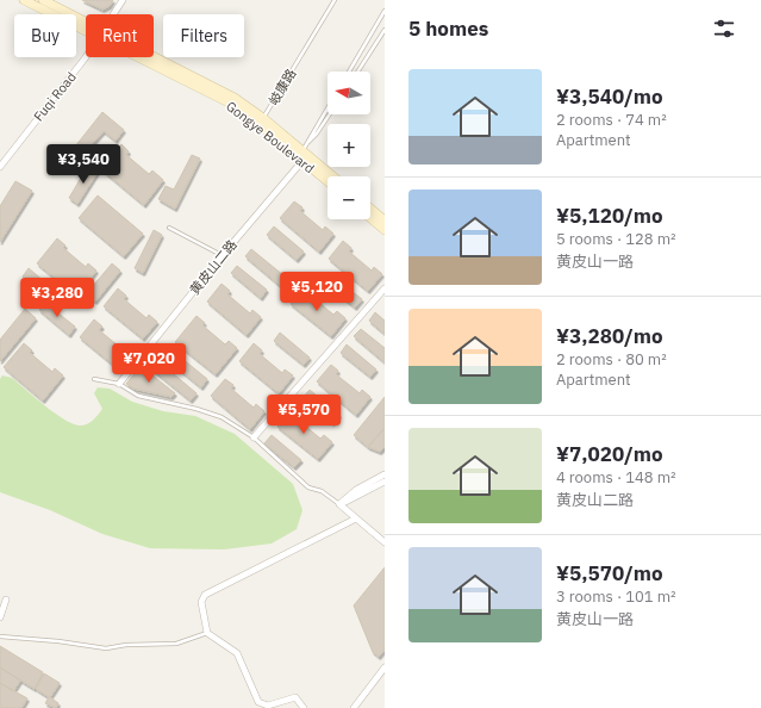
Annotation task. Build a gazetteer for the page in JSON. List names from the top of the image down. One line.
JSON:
{"streets":{"street":["Fuqi Road","Gongye Boulevard","黄皮山二路"],"lane":["岐康路"]},"crossings":[["岐康路","Gongye Boulevard"],["Gongye Boulevard","黄皮山二路"]],"north":"left","page":{"heading":"5 homes","chip":["Buy","Rent","Filters"],"list":[{"name":"¥3,540/mo","note":"2 rooms · 74 m² · Apartment"},{"name":"¥5,120/mo","note":"5 rooms · 128 m² · 黄皮山一路"},{"name":"¥3,280/mo","note":"2 rooms · 80 m² · Apartment"},{"name":"¥7,020/mo","note":"4 rooms · 148 m² · 黄皮山二路"},{"name":"¥5,570/mo","note":"3 rooms · 101 m² · 黄皮山一路"}],"map_buttons":["+","−"],"price":["¥3,540","¥5,120","¥3,280","¥7,020","¥5,570"]}}
